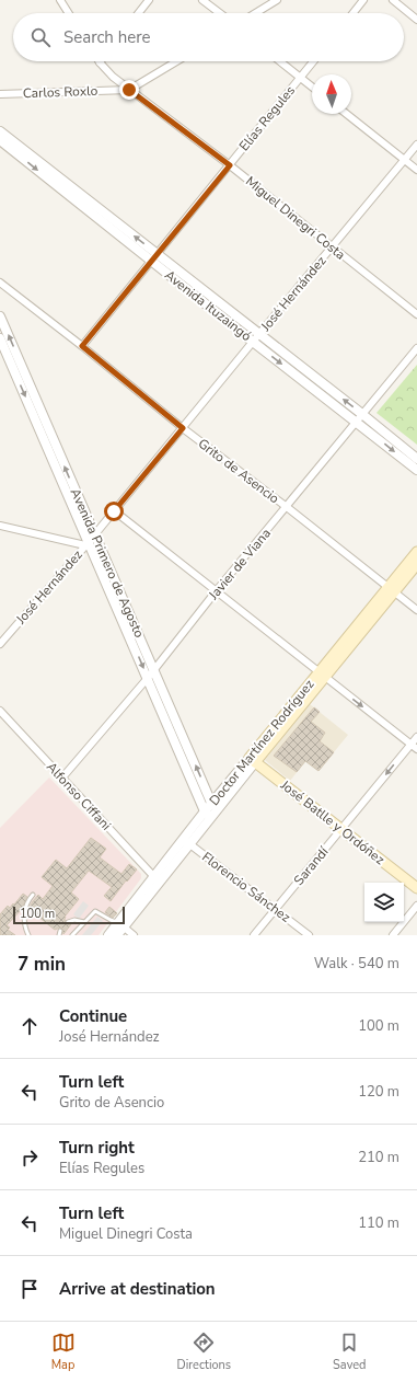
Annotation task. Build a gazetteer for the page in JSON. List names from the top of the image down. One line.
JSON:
{"streets":{"main road":["Doctor Martínez Rodríguez","José Batlle y Ordóñez"],"street":["Carlos Roxlo","Elías Regules","Miguel Dinegri Costa","José Hernández","Avenida Ituzaingó","Grito de Asencio","Avenida Primero de Agosto","Javier de Viana","Alfonso Ciffani","Sarandí","Florencio Sánchez"]},"crossings":[["Carlos Roxlo","Miguel Dinegri Costa"],["Elías Regules","Miguel Dinegri Costa"],["Elías Regules","Avenida Ituzaingó"],["Elías Regules","Grito de Asencio"],["Miguel Dinegri Costa","José Hernández"],["José Hernández","Avenida Ituzaingó"],["José Hernández","Grito de Asencio"],["José Hernández","Avenida Primero de Agosto"],["Avenida Ituzaingó","Javier de Viana"],["Grito de Asencio","Javier de Viana"],["Grito de Asencio","Doctor Martínez Rodríguez"],["Avenida Primero de Agosto","Javier de Viana"],["Avenida Primero de Agosto","Doctor Martínez Rodríguez"],["Javier de Viana","Alfonso Ciffani"],["Doctor Martínez Rodríguez","Alfonso Ciffani"],["Doctor Martínez Rodríguez","José Batlle y Ordóñez"],["Doctor Martínez Rodríguez","Florencio Sánchez"],["José Batlle y Ordóñez","Sarandí"],["Sarandí","Florencio Sánchez"]],"one_way":["Sarandí"],"scale_bar":"100 m","north":"top","page":{"search":"Search here","scale":"100 m","heading":["7 min","Walk · 540 m"],"list":[["Continue","José Hernández","100 m"],["Turn left","Grito de Asencio","120 m"],["Turn right","Elías Regules","210 m"],["Turn left","Miguel Dinegri Costa","110 m"],"Arrive at destination"],"nav":["Map","Directions","Saved"]}}
